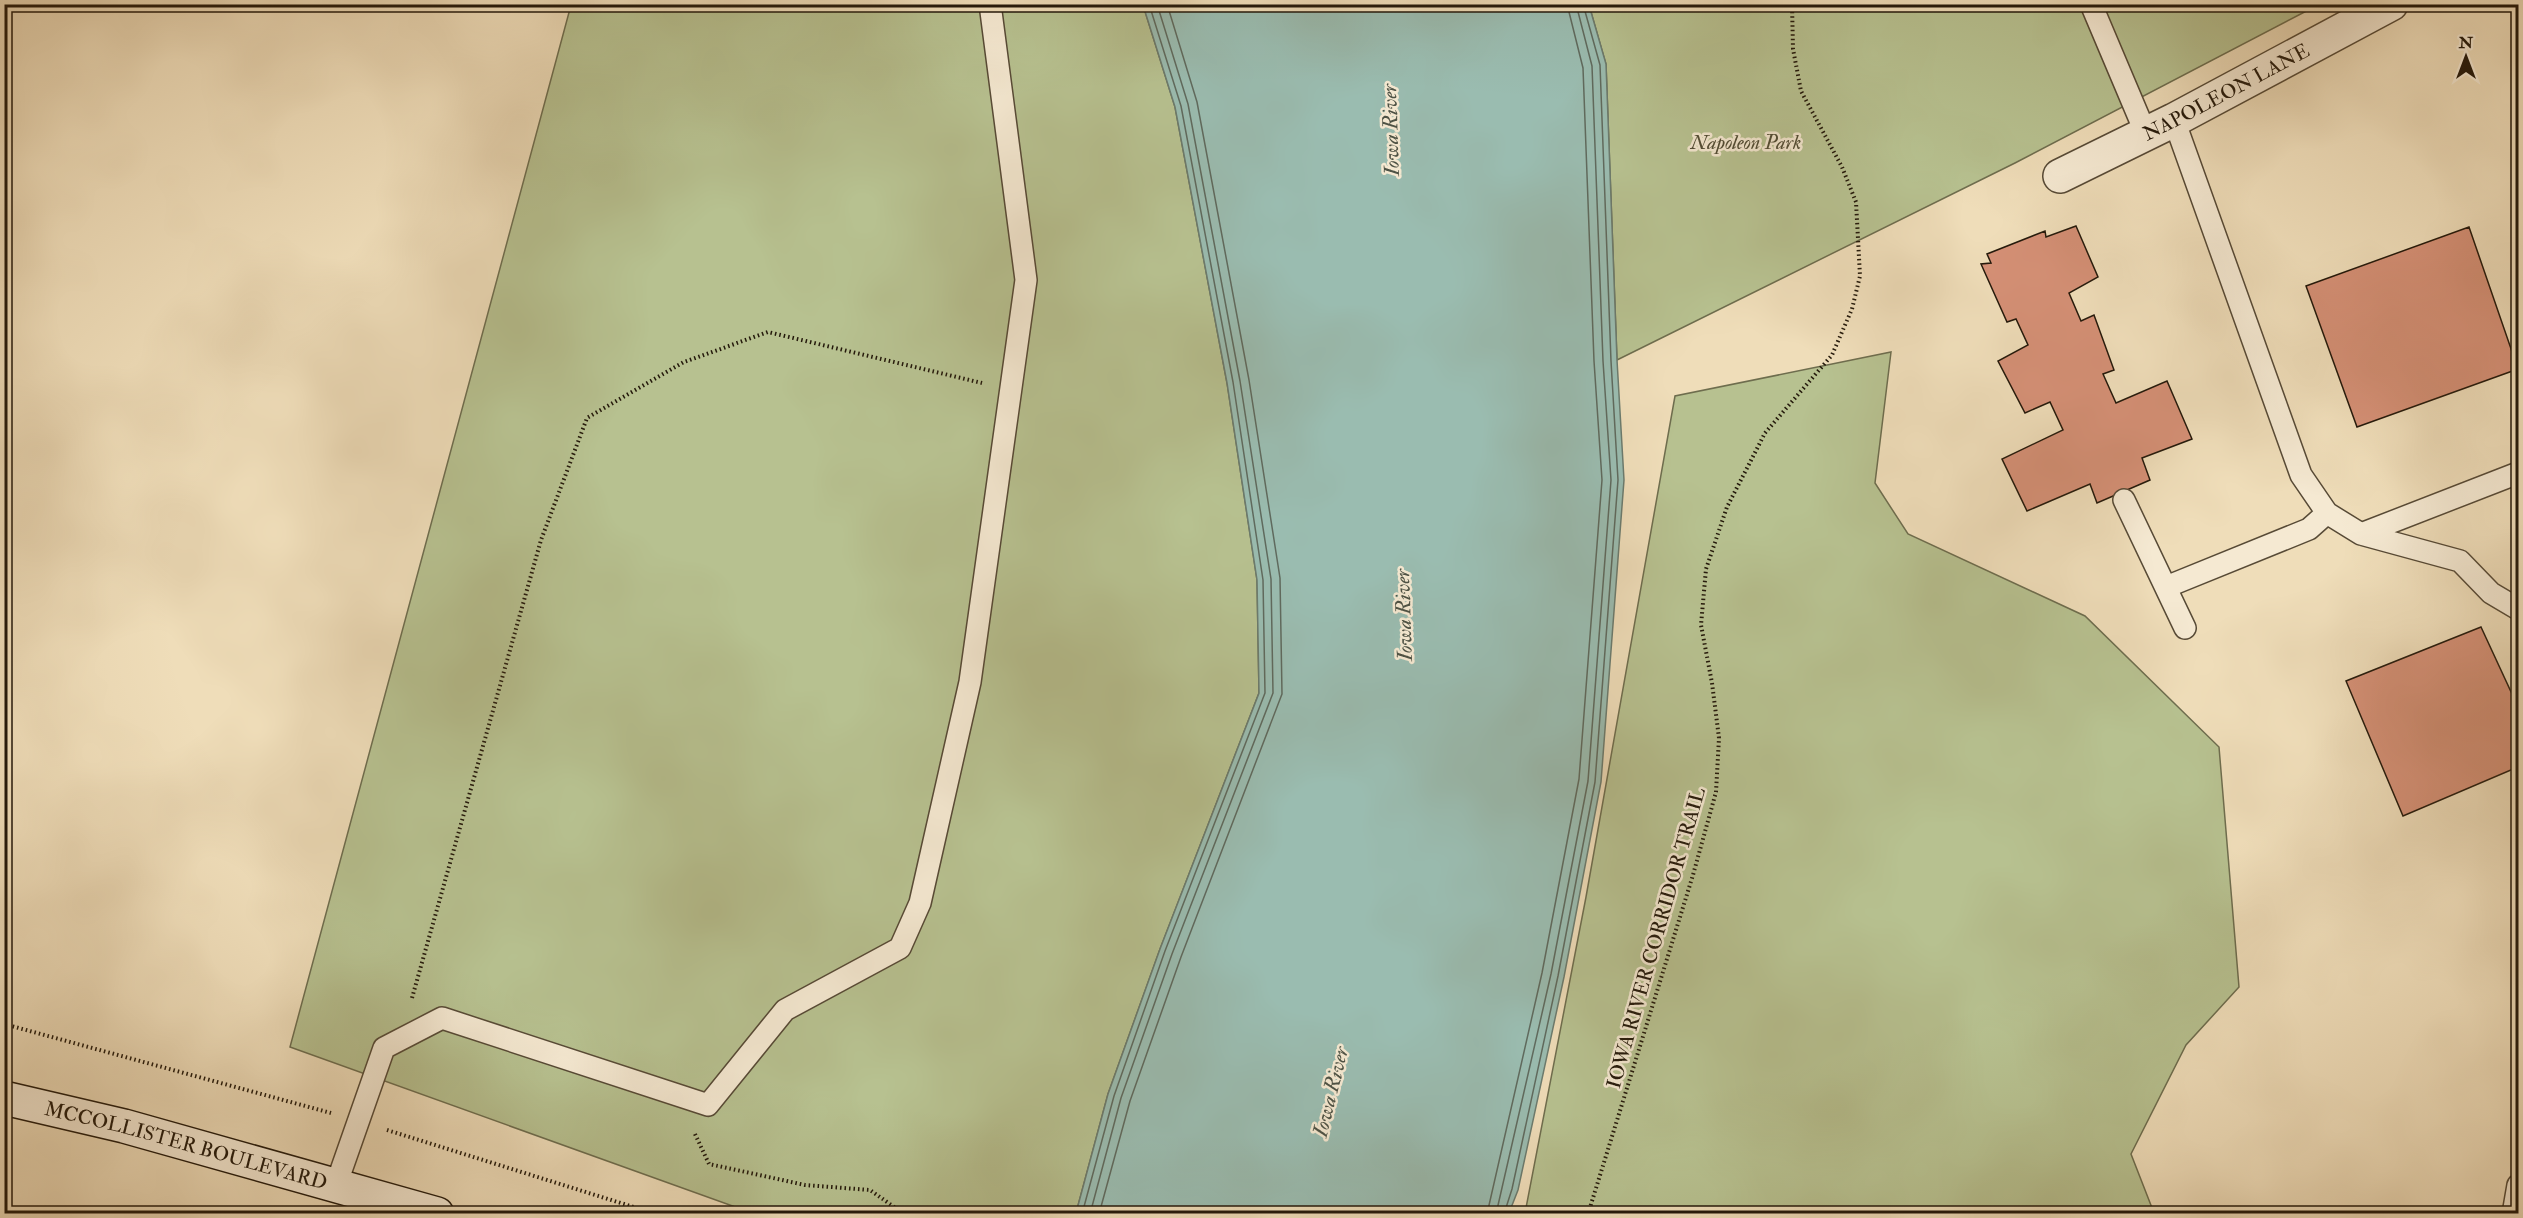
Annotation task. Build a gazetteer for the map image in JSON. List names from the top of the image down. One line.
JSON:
{"streets":{"main road":["NAPOLEON LANE","MCCOLLISTER BOULEVARD"],"path":["IOWA RIVER CORRIDOR TRAIL"]},"water":["Iowa River"],"parks":["Napoleon Park"],"north":"top"}
